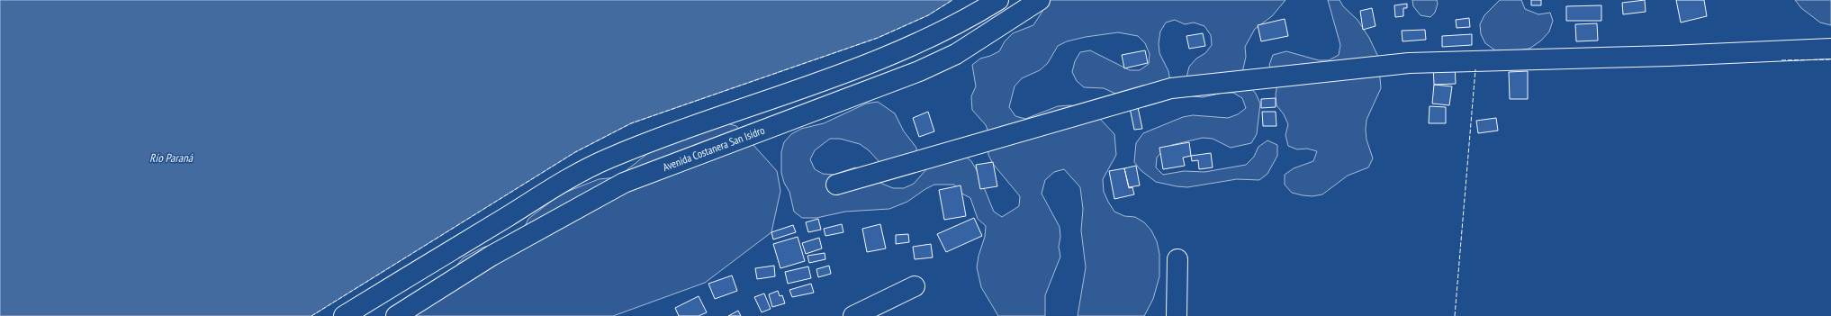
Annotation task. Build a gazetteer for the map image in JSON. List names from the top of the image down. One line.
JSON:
{"streets":{"street":["Avenida Costanera San Isidro"]},"water":["Río Paraná"]}
